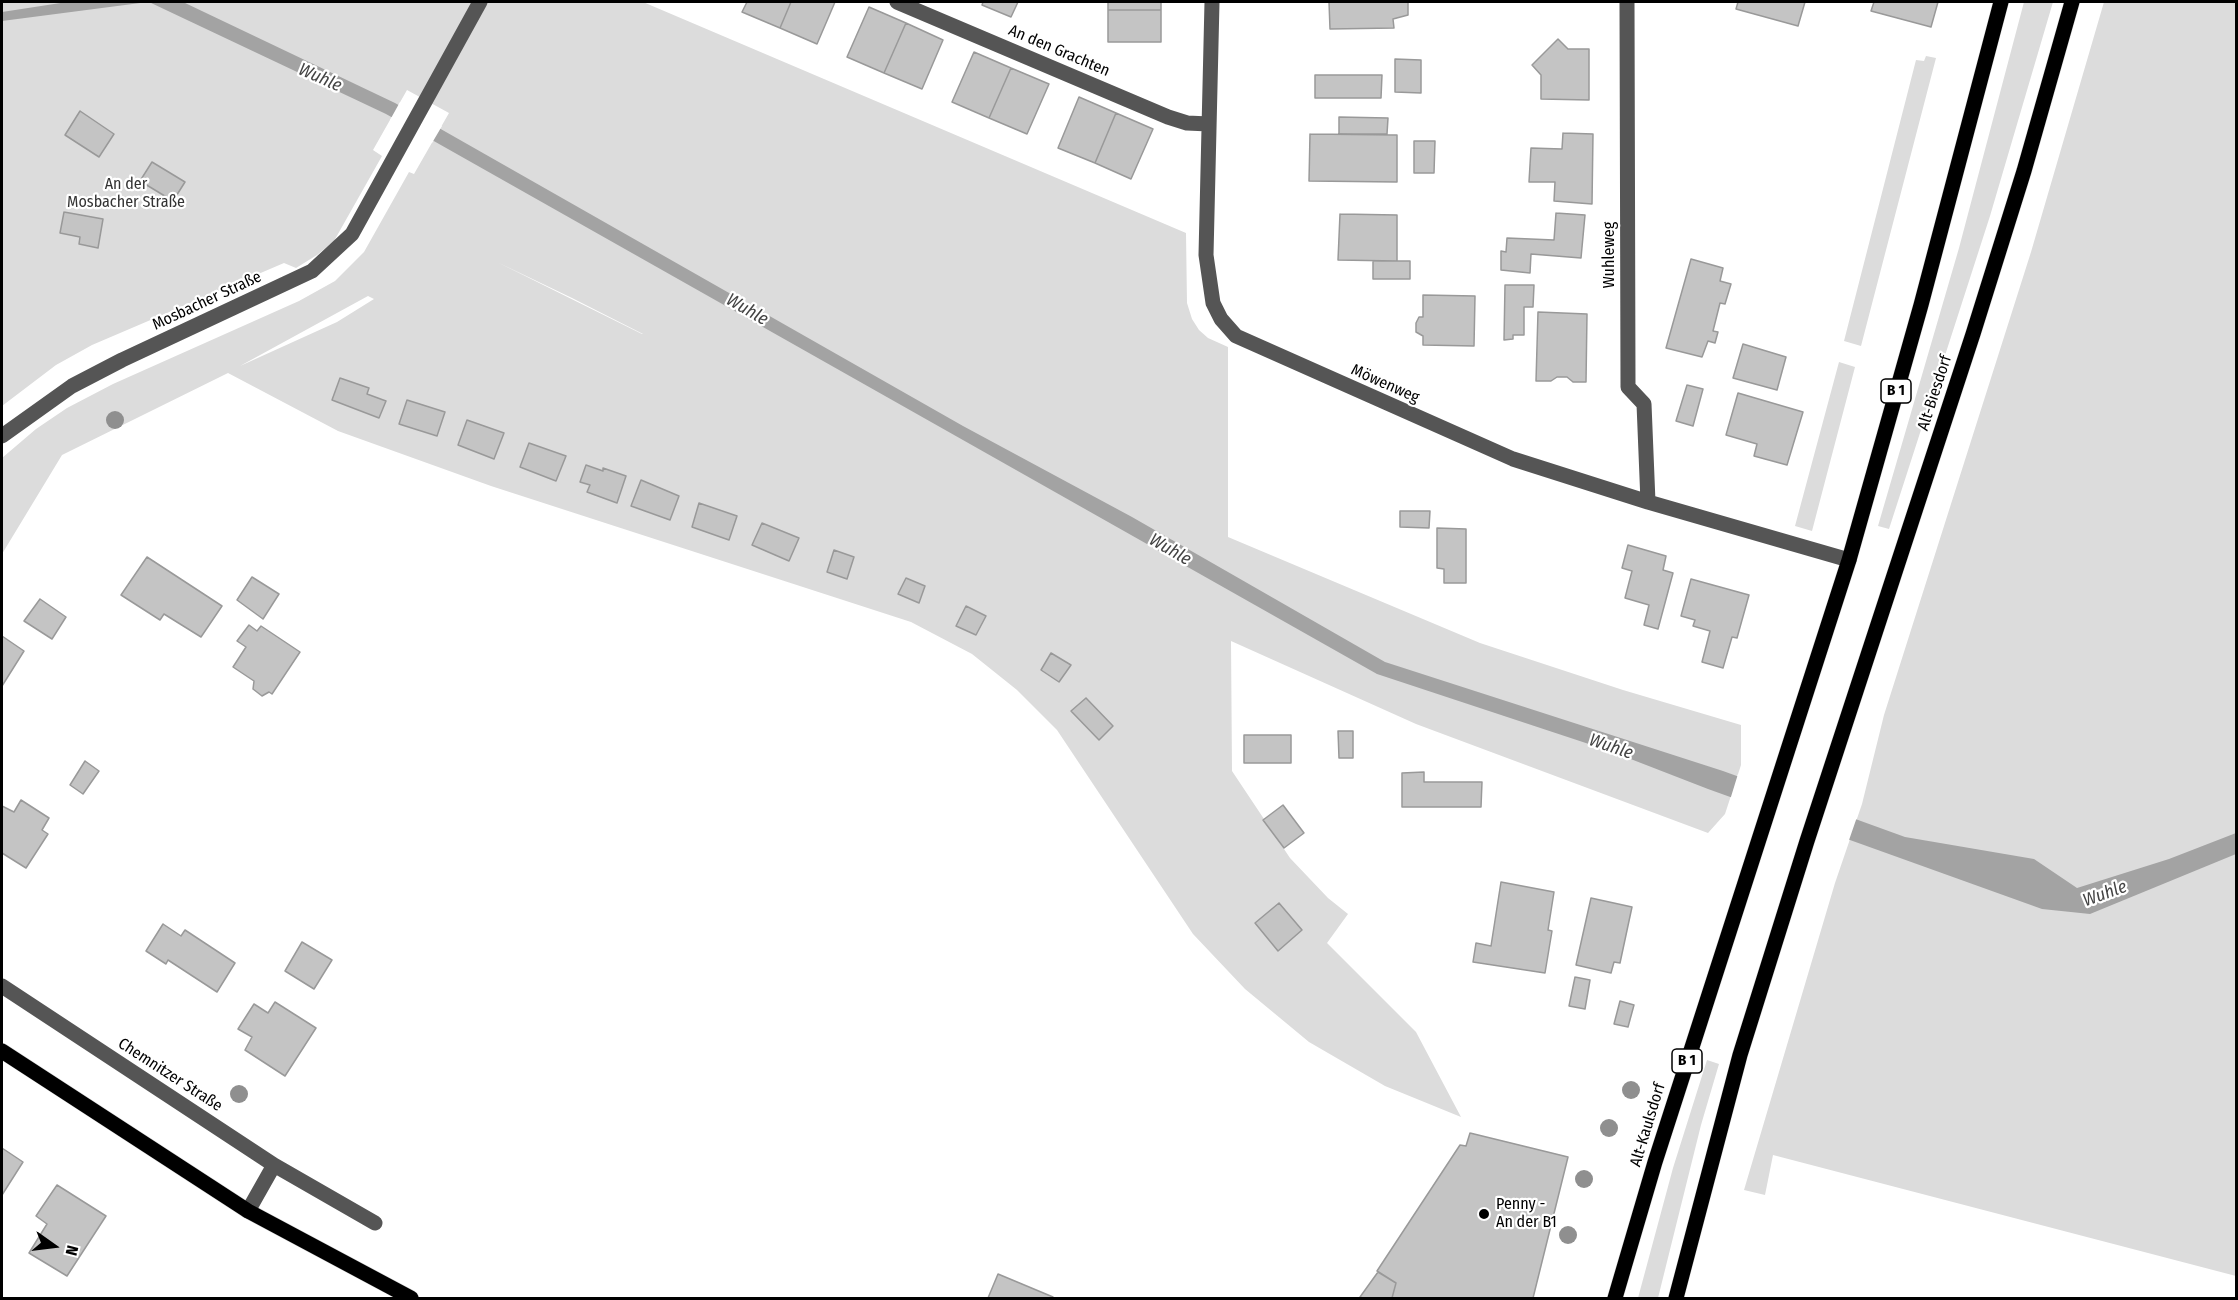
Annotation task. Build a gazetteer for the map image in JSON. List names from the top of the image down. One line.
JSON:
{"streets":{"main road":["B 1","Alt-Biesdorf","Alt-Kaulsdorf"],"street":["An den Grachten","Wuhleweg","Mosbacher Straße","Möwenweg","Chemnitzer Straße"]},"crossings":[["An den Grachten","Möwenweg"],["Wuhleweg","Möwenweg"],["Möwenweg","B 1"],["Möwenweg","Alt-Kaulsdorf"],["B 1","Alt-Kaulsdorf"]],"water":["Wuhle"],"parks":["An der Mosbacher Straße"],"places":["Penny - An der B1"],"north":"right"}
